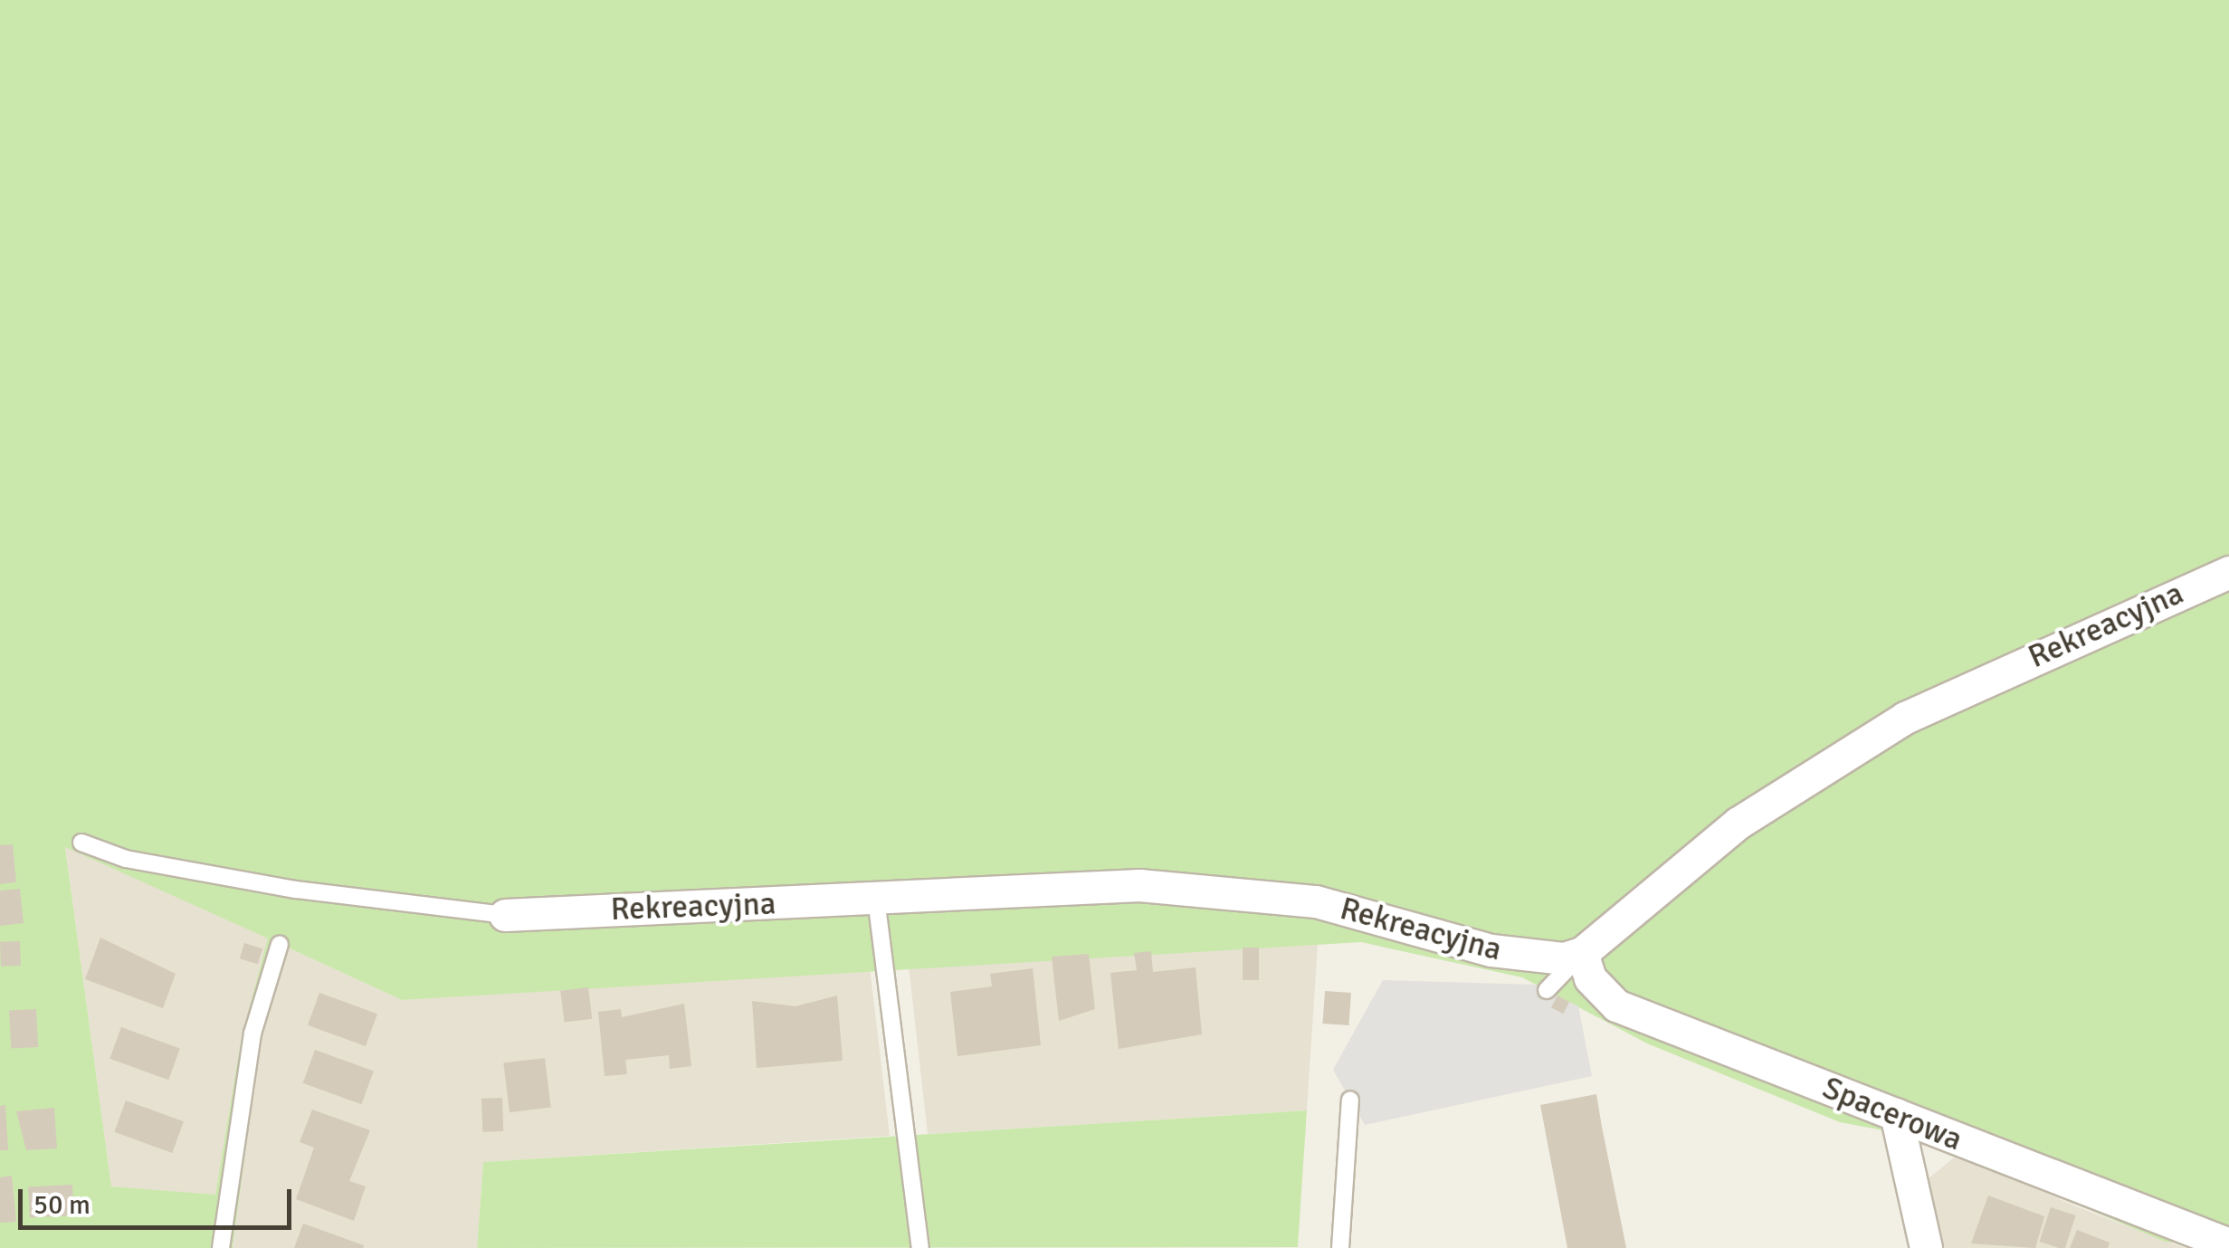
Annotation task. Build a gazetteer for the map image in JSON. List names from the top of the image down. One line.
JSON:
{"streets":{"street":["Rekreacyjna","Spacerowa"]},"crossings":[["Rekreacyjna","Spacerowa"]],"scale_bar":"50 m"}
